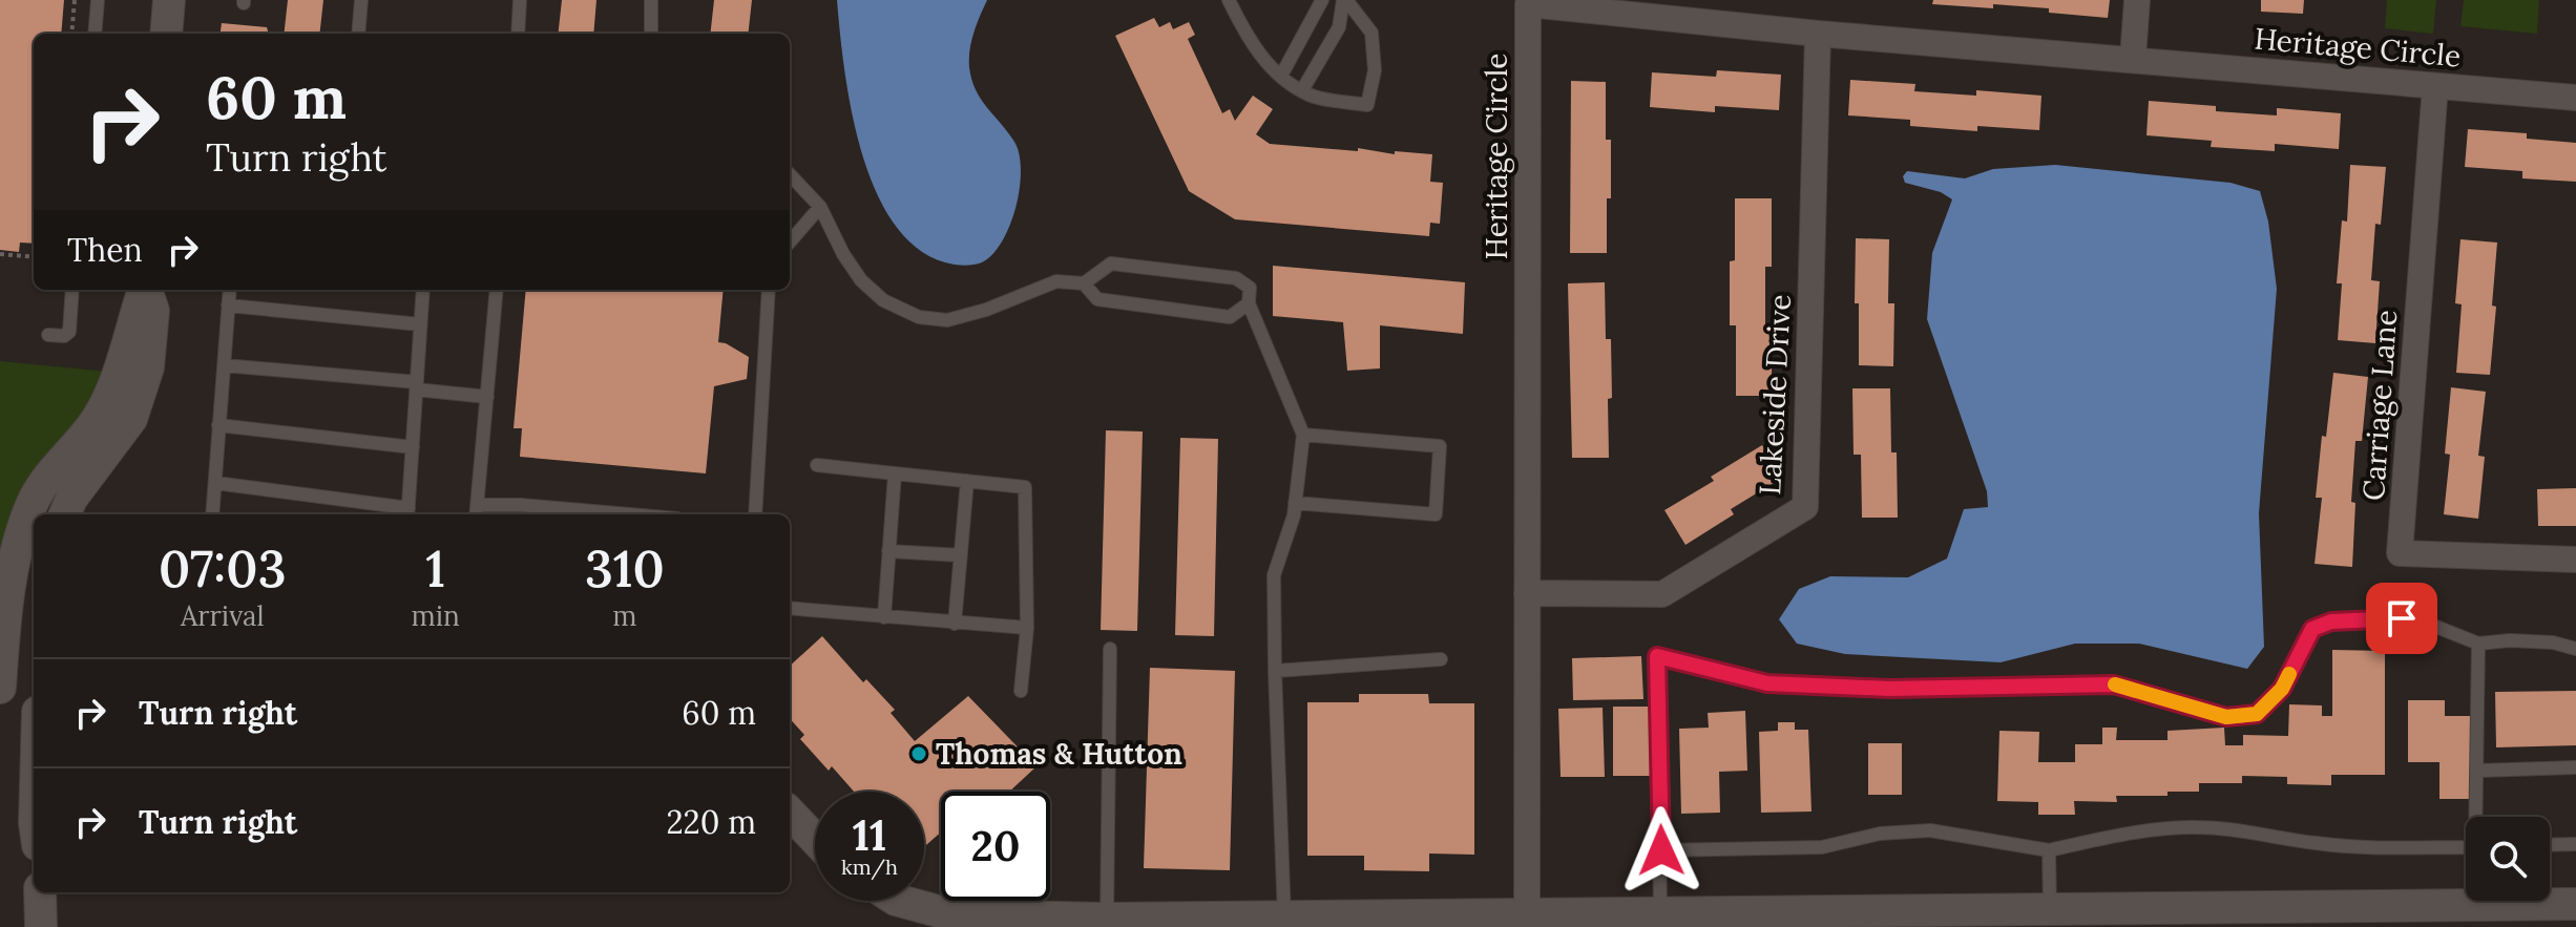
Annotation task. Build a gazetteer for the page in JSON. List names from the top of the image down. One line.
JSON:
{"streets":{"street":["Heritage Circle","Lakeside Drive","Carriage Lane"]},"crossings":[["Heritage Circle","Lakeside Drive"],["Heritage Circle","Carriage Lane"]],"places":["Thomas & Hutton"],"page":{"turn":["60 m","Turn right"],"then":"Then","eta":["07:03","Arrival","1","min","310","m"],"list":[{"name":"Turn right","value":"60 m"},{"name":"Turn right","value":"220 m"}],"speed":"11 km/h","limit":"20"}}
